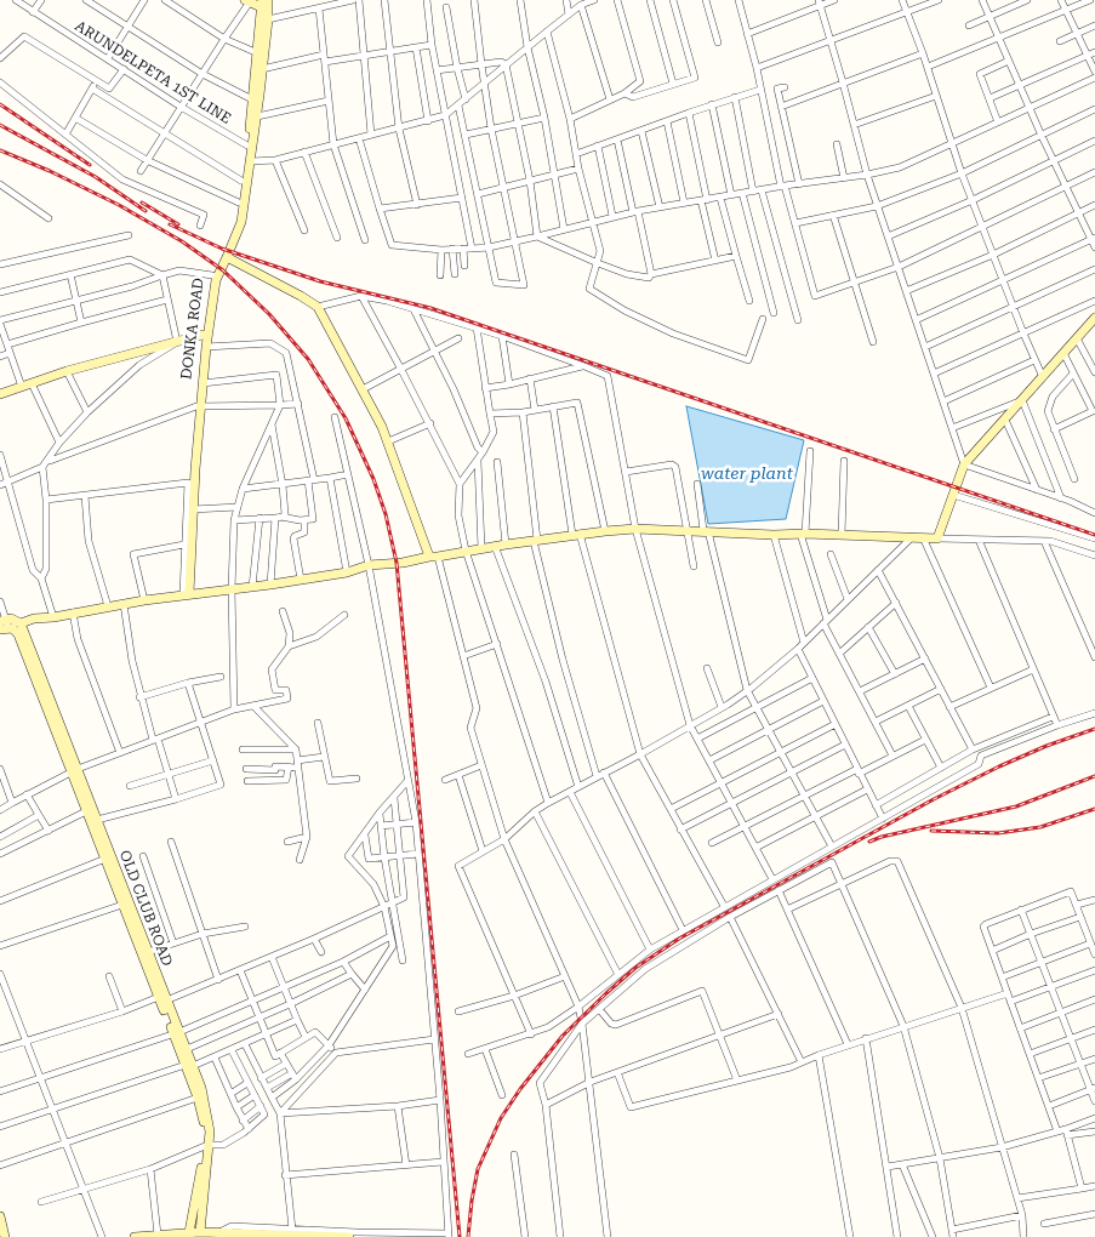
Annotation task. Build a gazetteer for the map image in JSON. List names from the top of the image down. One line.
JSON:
{"streets":{"street":["ARUNDELPETA 1ST LINE","DONKA ROAD","OLD CLUB ROAD"]},"crossings":[["ARUNDELPETA 1ST LINE","DONKA ROAD"]],"water":["water plant"]}
